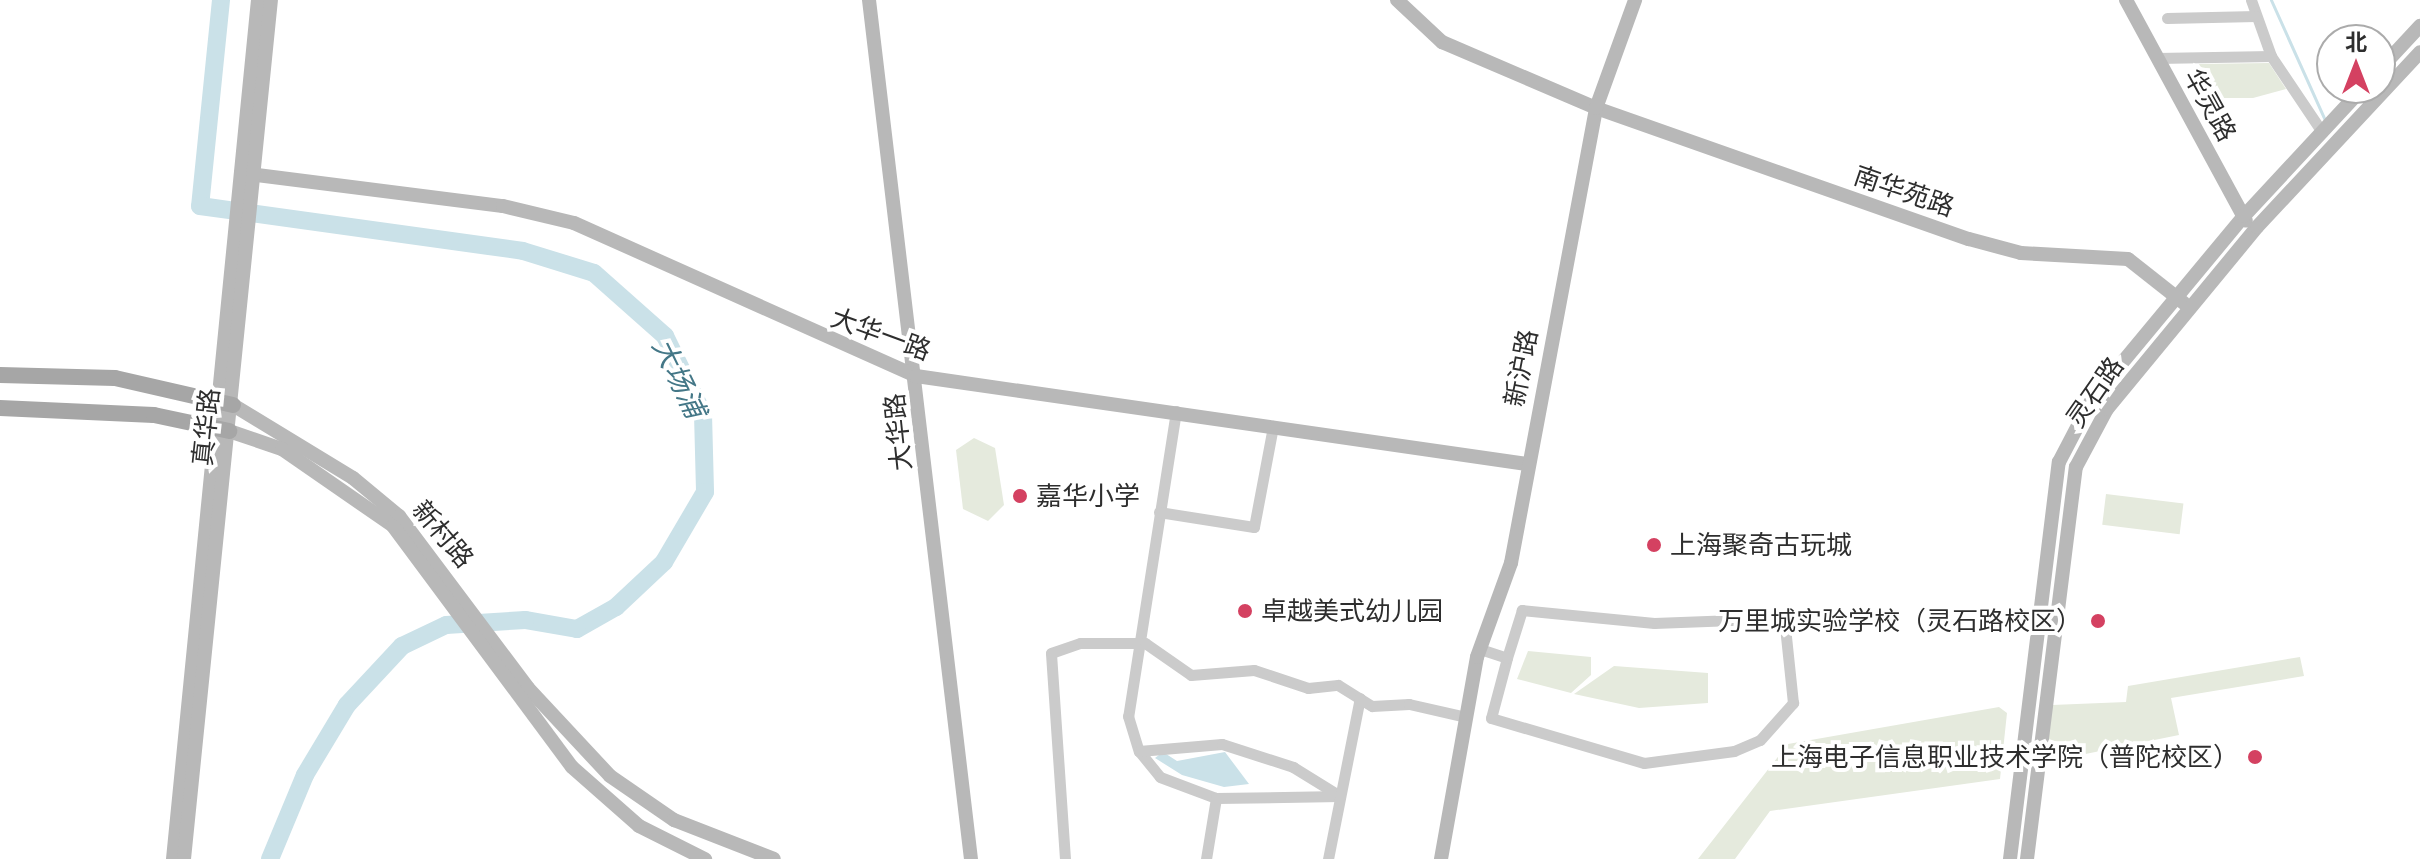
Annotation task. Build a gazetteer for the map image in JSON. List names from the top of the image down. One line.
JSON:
{"streets":{"main road":["华灵路","南华苑路","大华一路","新沪路","灵石路","真华路","大华路","新村路"]},"crossings":[["华灵路","灵石路"],["南华苑路","新沪路"],["南华苑路","灵石路"],["大华一路","新沪路"],["大华一路","真华路"],["大华一路","大华路"],["真华路","新村路"]],"water":["大场浦"],"places":["嘉华小学","上海聚奇古玩城","卓越美式幼儿园","万里城实验学校（灵石路校区）","上海电子信息职业技术学院（普陀校区）"],"north":"top"}
